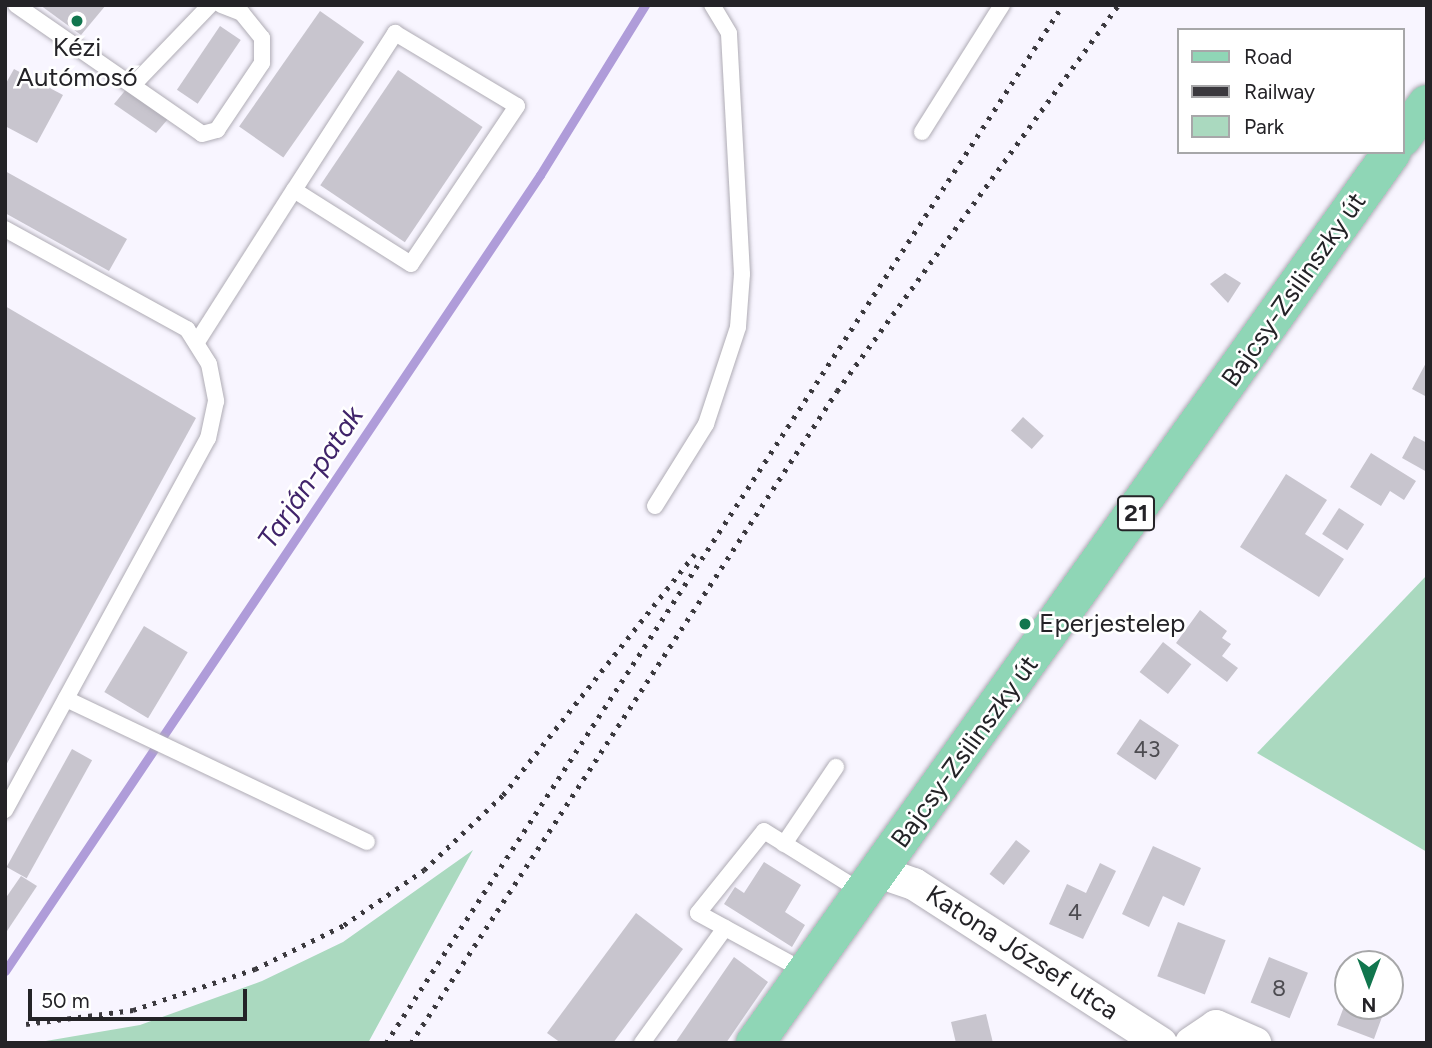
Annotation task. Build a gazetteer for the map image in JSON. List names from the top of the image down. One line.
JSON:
{"streets":{"main road":["Bajcsy-Zsilinszky út","21"],"street":["Katona József utca"]},"crossings":[["Bajcsy-Zsilinszky út","Katona József utca"]],"water":["Tarján-patak"],"places":["Kézi Autómosó","Eperjestelep"],"house_numbers":["43","4","8"],"legend":["Road","Railway","Park"],"scale_bar":"50 m","north":"bottom"}
